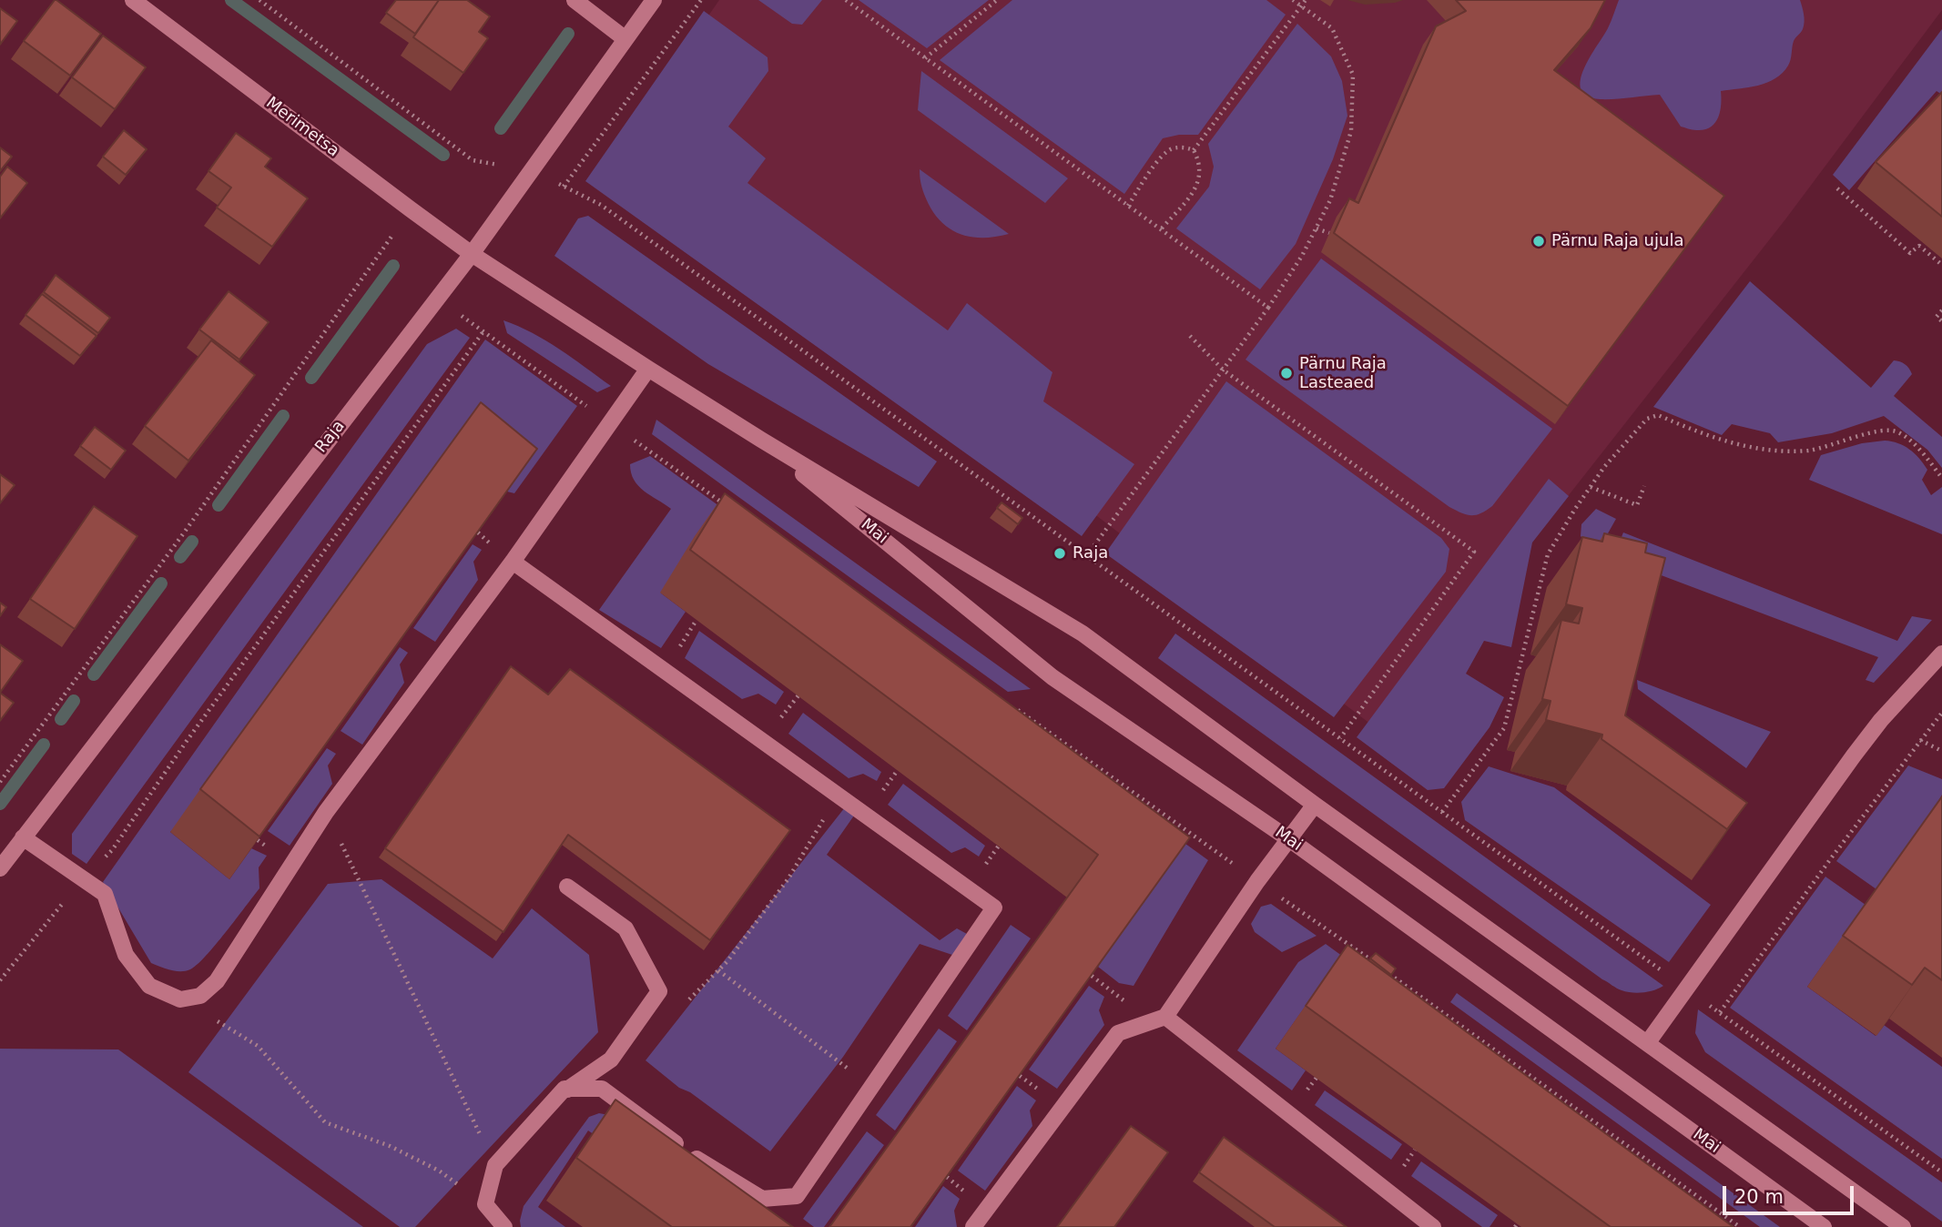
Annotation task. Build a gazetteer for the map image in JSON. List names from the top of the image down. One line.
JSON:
{"streets":{"street":["Merimetsa","Raja","Mai"]},"crossings":[["Merimetsa","Raja"],["Merimetsa","Mai"],["Raja","Mai"]],"places":["Pärnu Raja ujula","Pärnu Raja Lasteaed","Raja"],"scale_bar":"20 m"}
